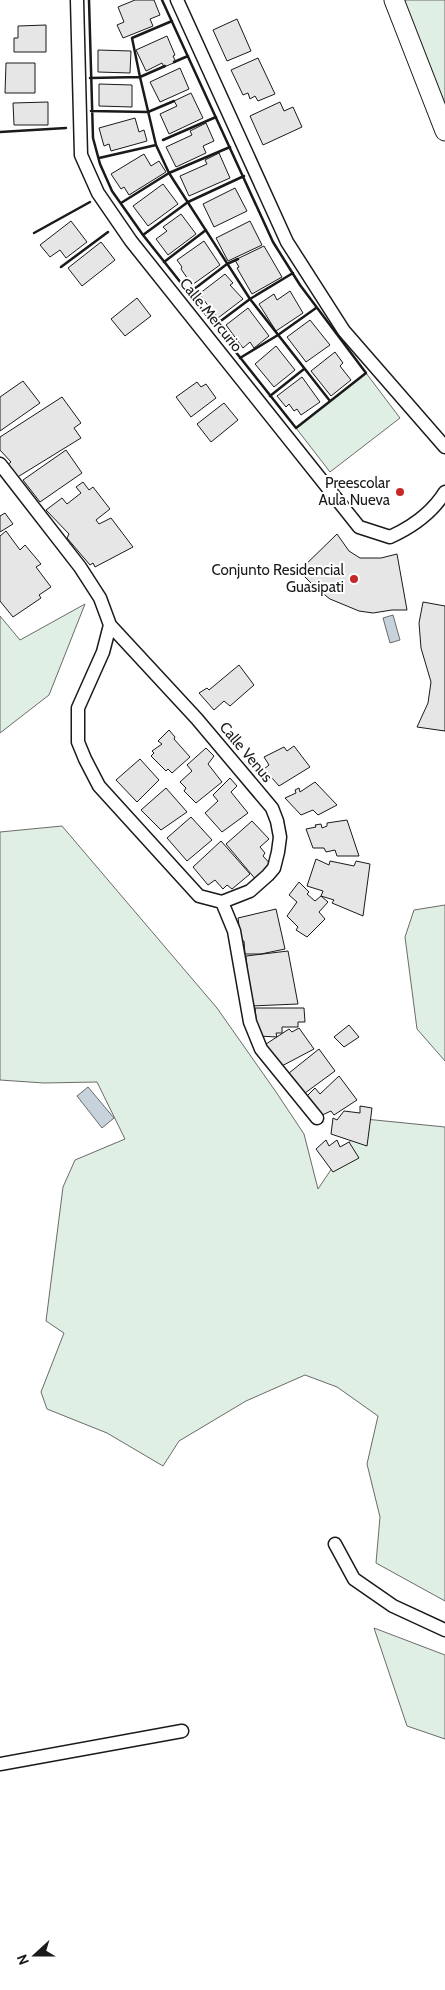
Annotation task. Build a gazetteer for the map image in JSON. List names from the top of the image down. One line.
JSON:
{"streets":{"street":["Calle Mercurio","Calle Venus"]},"places":["Preescolar Aula Nueva","Conjunto Residencial Guasipati"],"north":"left"}
